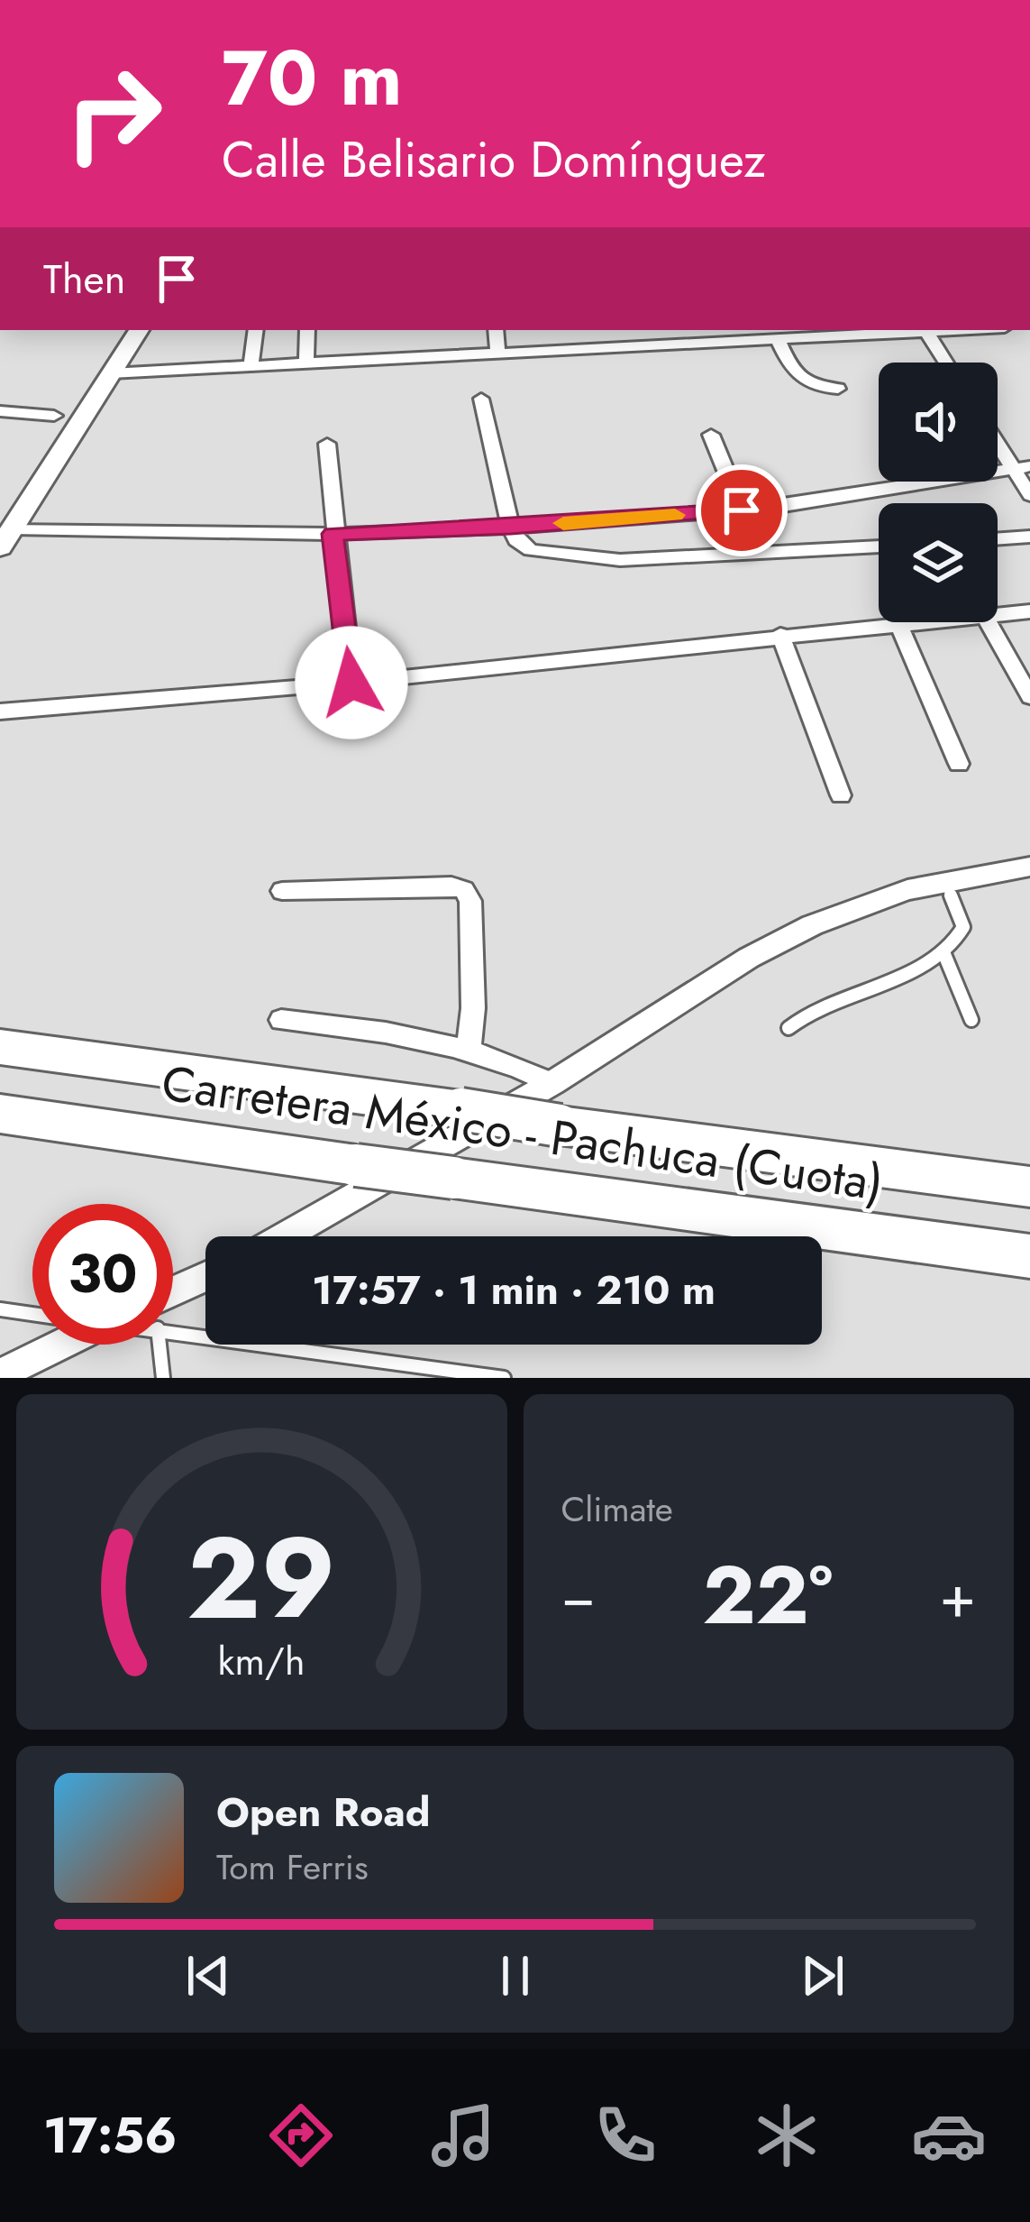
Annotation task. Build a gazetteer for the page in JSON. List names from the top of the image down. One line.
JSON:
{"streets":{"highway":["Carretera México - Pachuca (Cuota)"]},"page":{"turn":["70 m","Calle Belisario Domínguez"],"then":"Then","limit":"30","trip":"17:57 · 1 min · 210 m","tile":"Climate","heat":["−","22°","+"],"song":["Open Road","Tom Ferris"],"tabs":"17:56","gauge":["29","km/h"]}}
